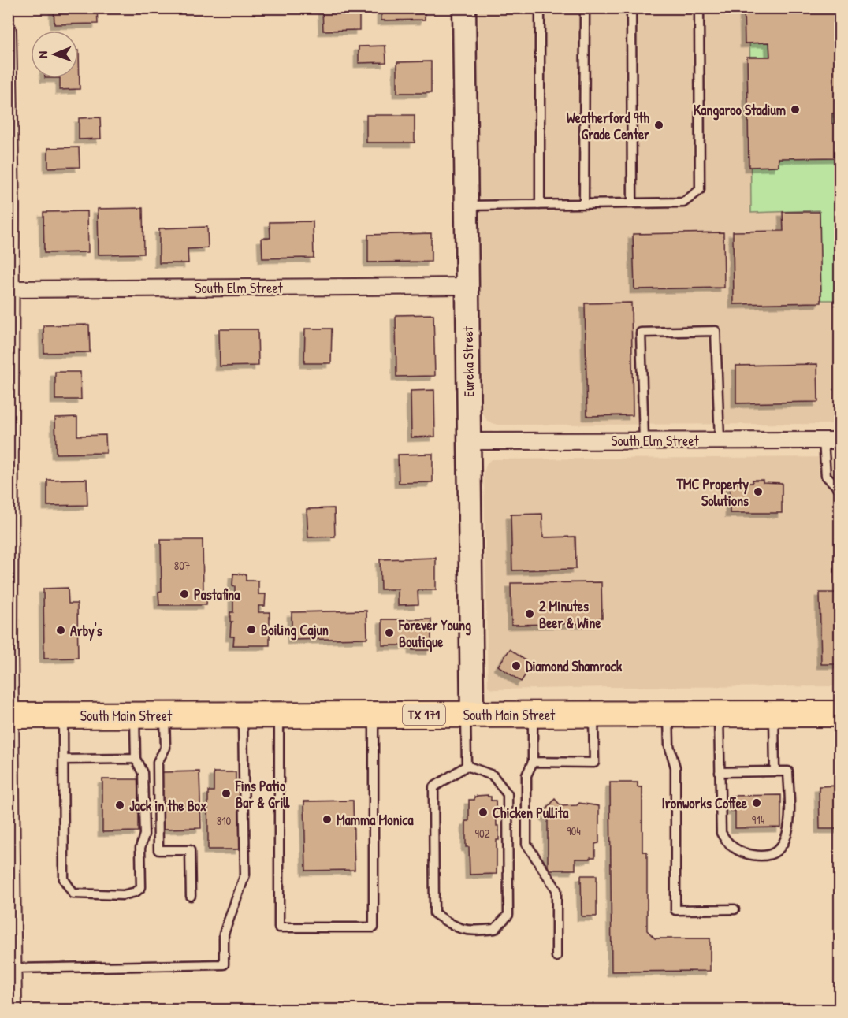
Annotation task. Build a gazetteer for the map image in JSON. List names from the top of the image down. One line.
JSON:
{"streets":{"main road":["TX 171","South Main Street"],"street":["South Elm Street","Eureka Street"]},"crossings":[["South Elm Street","Eureka Street"],["Eureka Street","South Main Street"]],"places":["Kangaroo Stadium","Weatherford 9th Grade Center","TMC Property Solutions","Pastafina","2 Minutes Beer & Wine","Boiling Cajun","Arby's","Forever Young Boutique","Diamond Shamrock","Fins Patio Bar & Grill","Ironworks Coffee","Jack in the Box","Chicken Pullita","Mamma Monica"],"house_numbers":["807","914","810","904","902"],"north":"left"}
